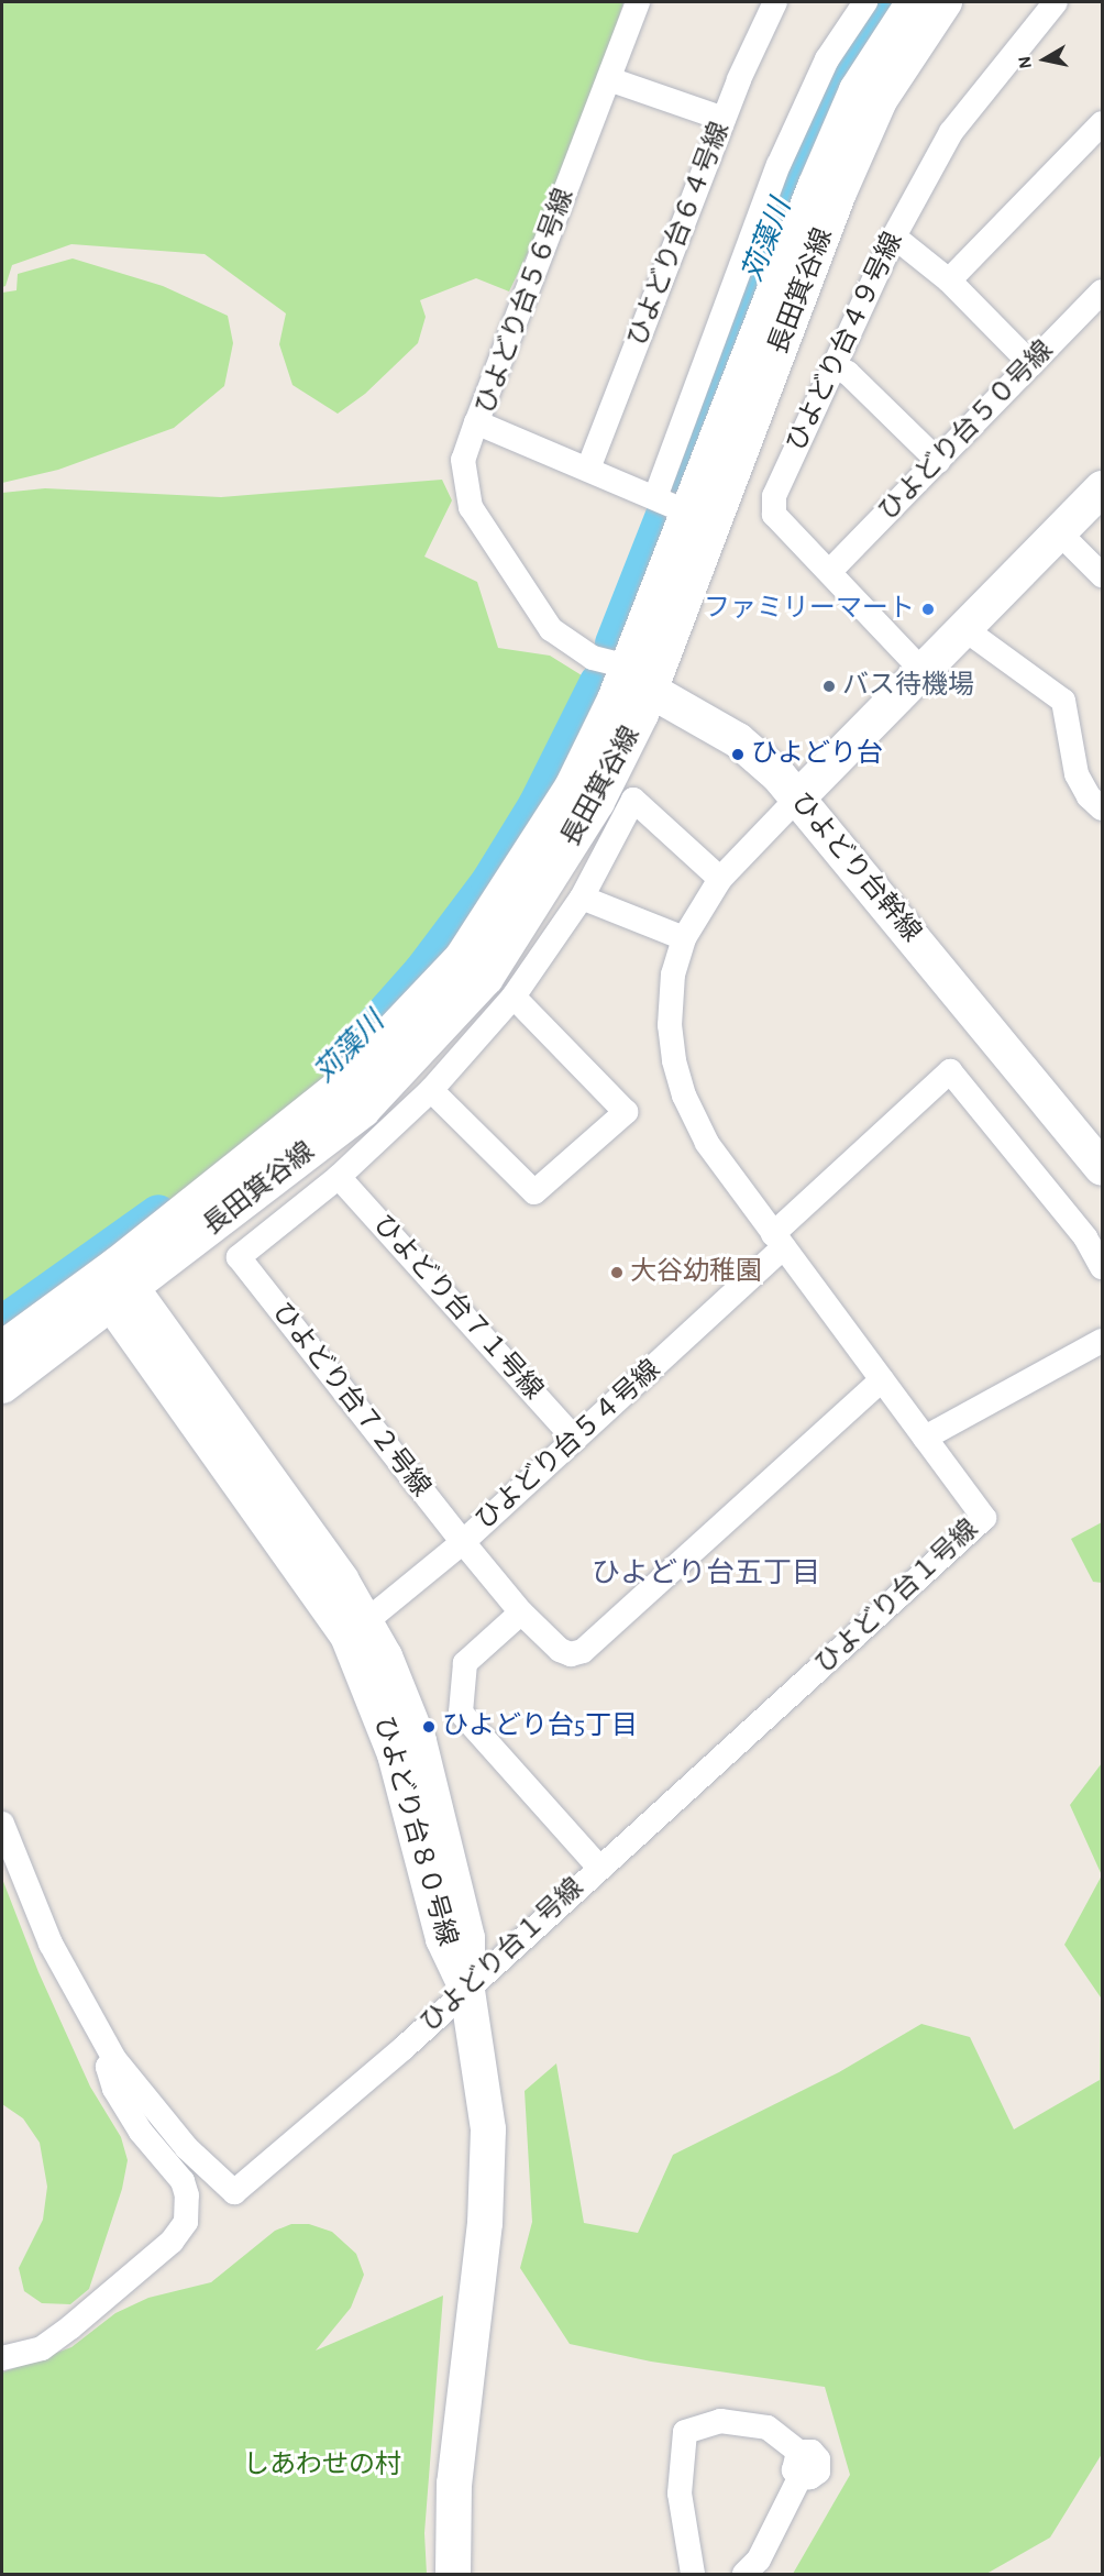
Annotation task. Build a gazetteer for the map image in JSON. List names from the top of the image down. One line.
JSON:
{"streets":{"street":["ひよどり台６４号線","長田箕谷線","ひよどり台５６号線","ひよどり台４９号線","ひよどり台５０号線","ひよどり台幹線","ひよどり台７１号線","ひよどり台７２号線","ひよどり台５４号線","ひよどり台１号線","ひよどり台８０号線"]},"crossings":[["ひよどり台６４号線","ひよどり台５６号線"],["長田箕谷線","ひよどり台５６号線"],["長田箕谷線","ひよどり台幹線"],["長田箕谷線","ひよどり台８０号線"],["ひよどり台４９号線","ひよどり台５０号線"],["ひよどり台４９号線","ひよどり台１号線"],["ひよどり台幹線","ひよどり台１号線"],["ひよどり台７１号線","ひよどり台７２号線"],["ひよどり台７１号線","ひよどり台５４号線"],["ひよどり台７２号線","ひよどり台５４号線"],["ひよどり台７２号線","ひよどり台１号線"],["ひよどり台５４号線","ひよどり台１号線"],["ひよどり台５４号線","ひよどり台８０号線"],["ひよどり台１号線","ひよどり台８０号線"]],"districts":["ひよどり台五丁目"],"water":["苅藻川"],"parks":["しあわせの村"],"places":["ファミリーマート","バス待機場","ひよどり台","大谷幼稚園","ひよどり台5丁目"],"north":"left"}
